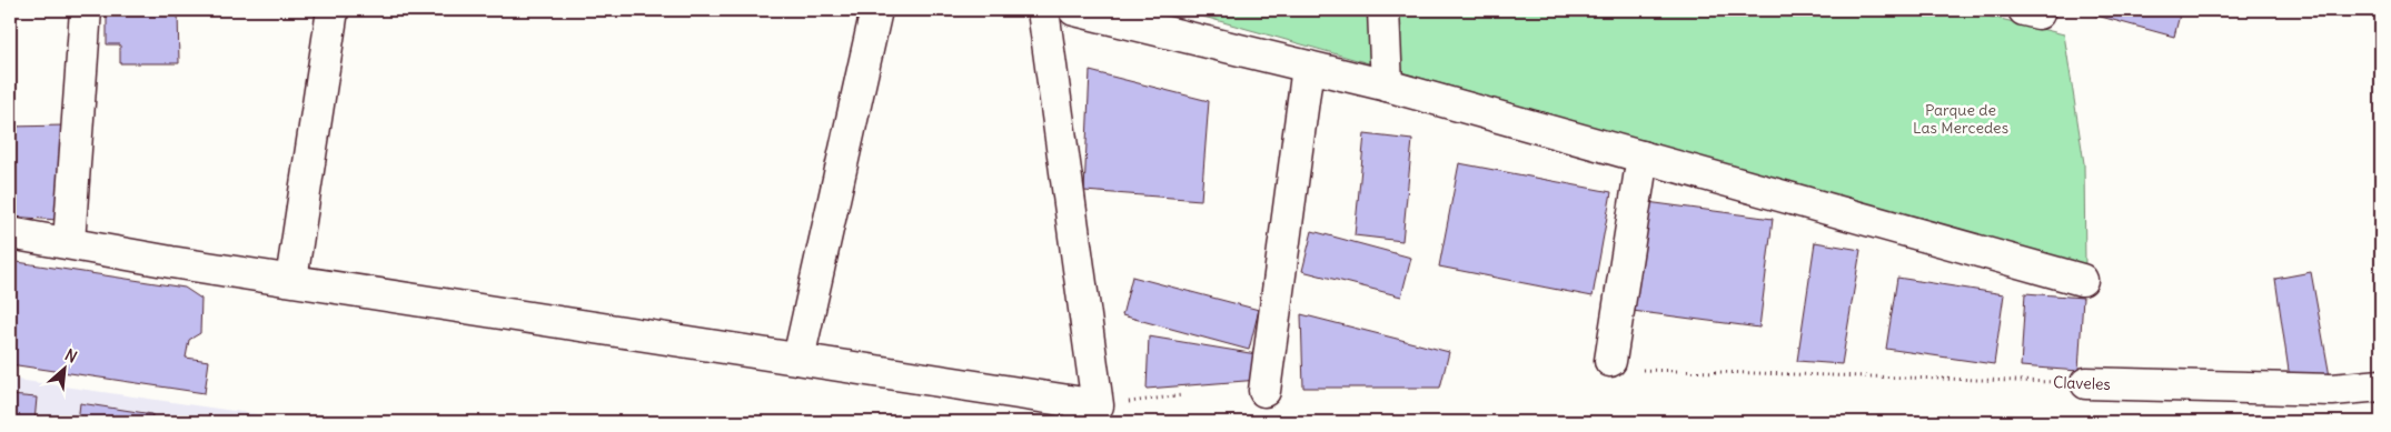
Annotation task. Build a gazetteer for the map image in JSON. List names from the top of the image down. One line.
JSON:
{"streets":{"street":["Claveles"]},"parks":["Parque de Las Mercedes"],"north":"top right"}
